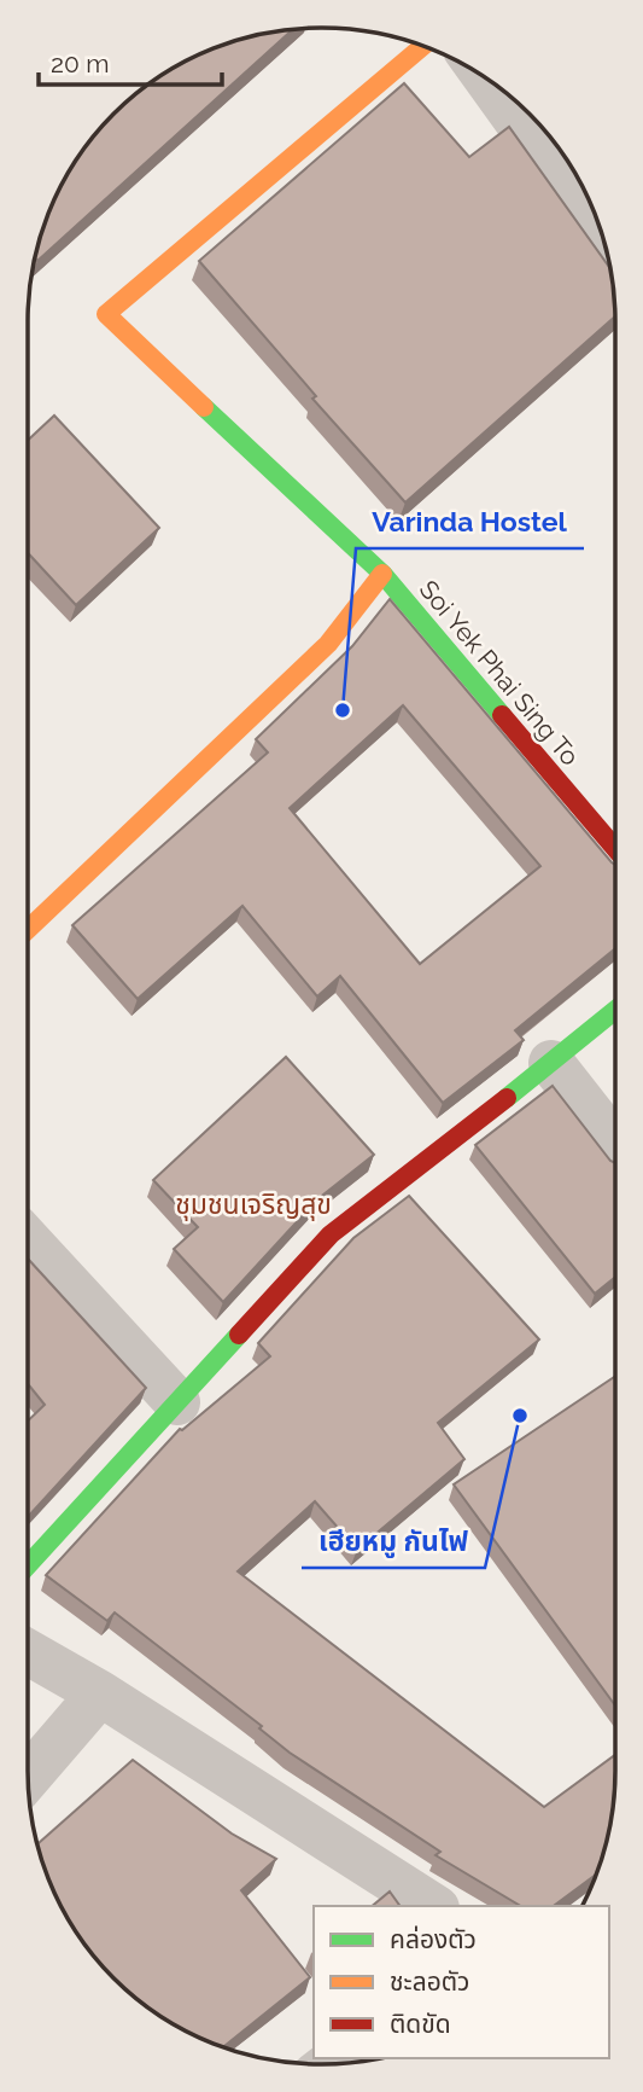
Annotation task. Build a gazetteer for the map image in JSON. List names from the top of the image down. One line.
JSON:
{"streets":{"street":["Soi Yek Phai Sing To"]},"districts":["ชุมชนเจริญสุข"],"places":["Varinda Hostel","เฮียหมู กันไฟ"],"legend":["คล่องตัว","ชะลอตัว","ติดขัด"],"scale_bar":"20 m"}
